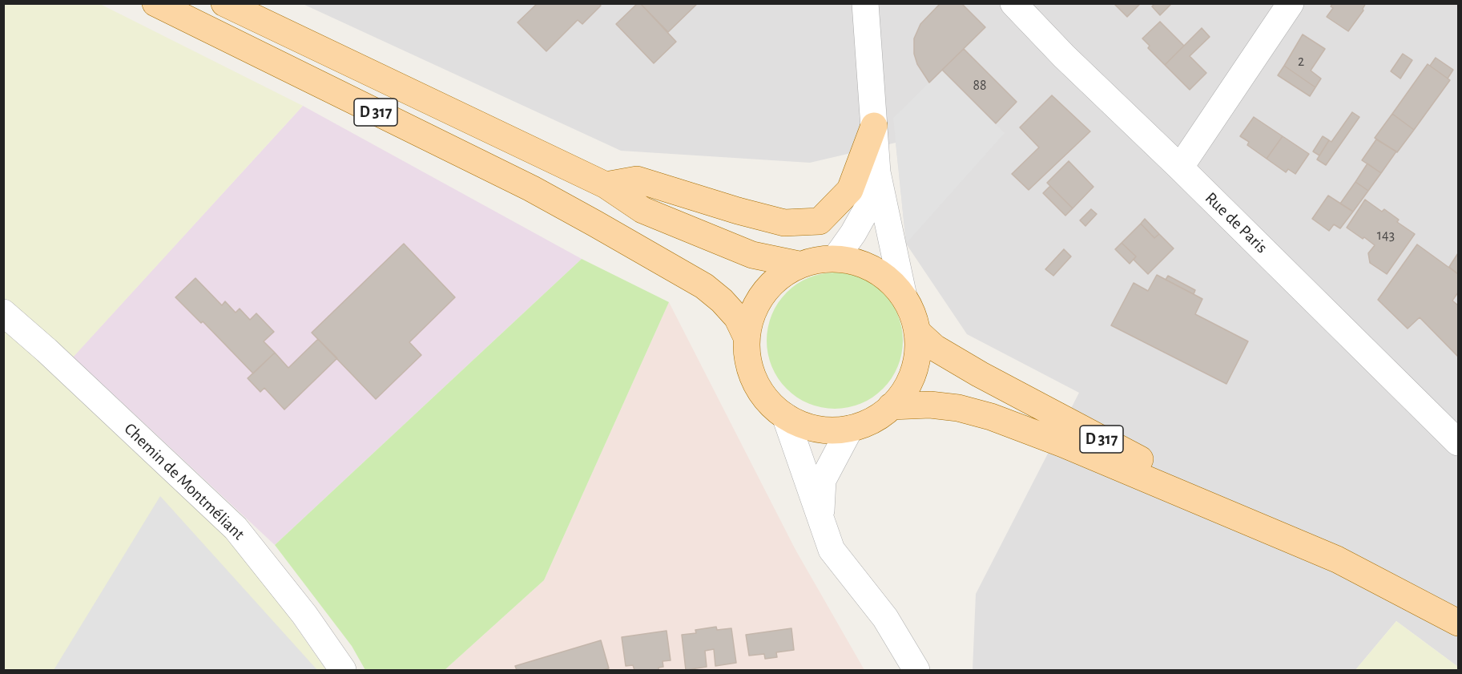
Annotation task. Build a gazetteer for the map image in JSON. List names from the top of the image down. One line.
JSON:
{"streets":{"main road":["D 317"],"street":["Rue de Paris","Chemin de Montméliant"]},"house_numbers":["2","88","143"]}
